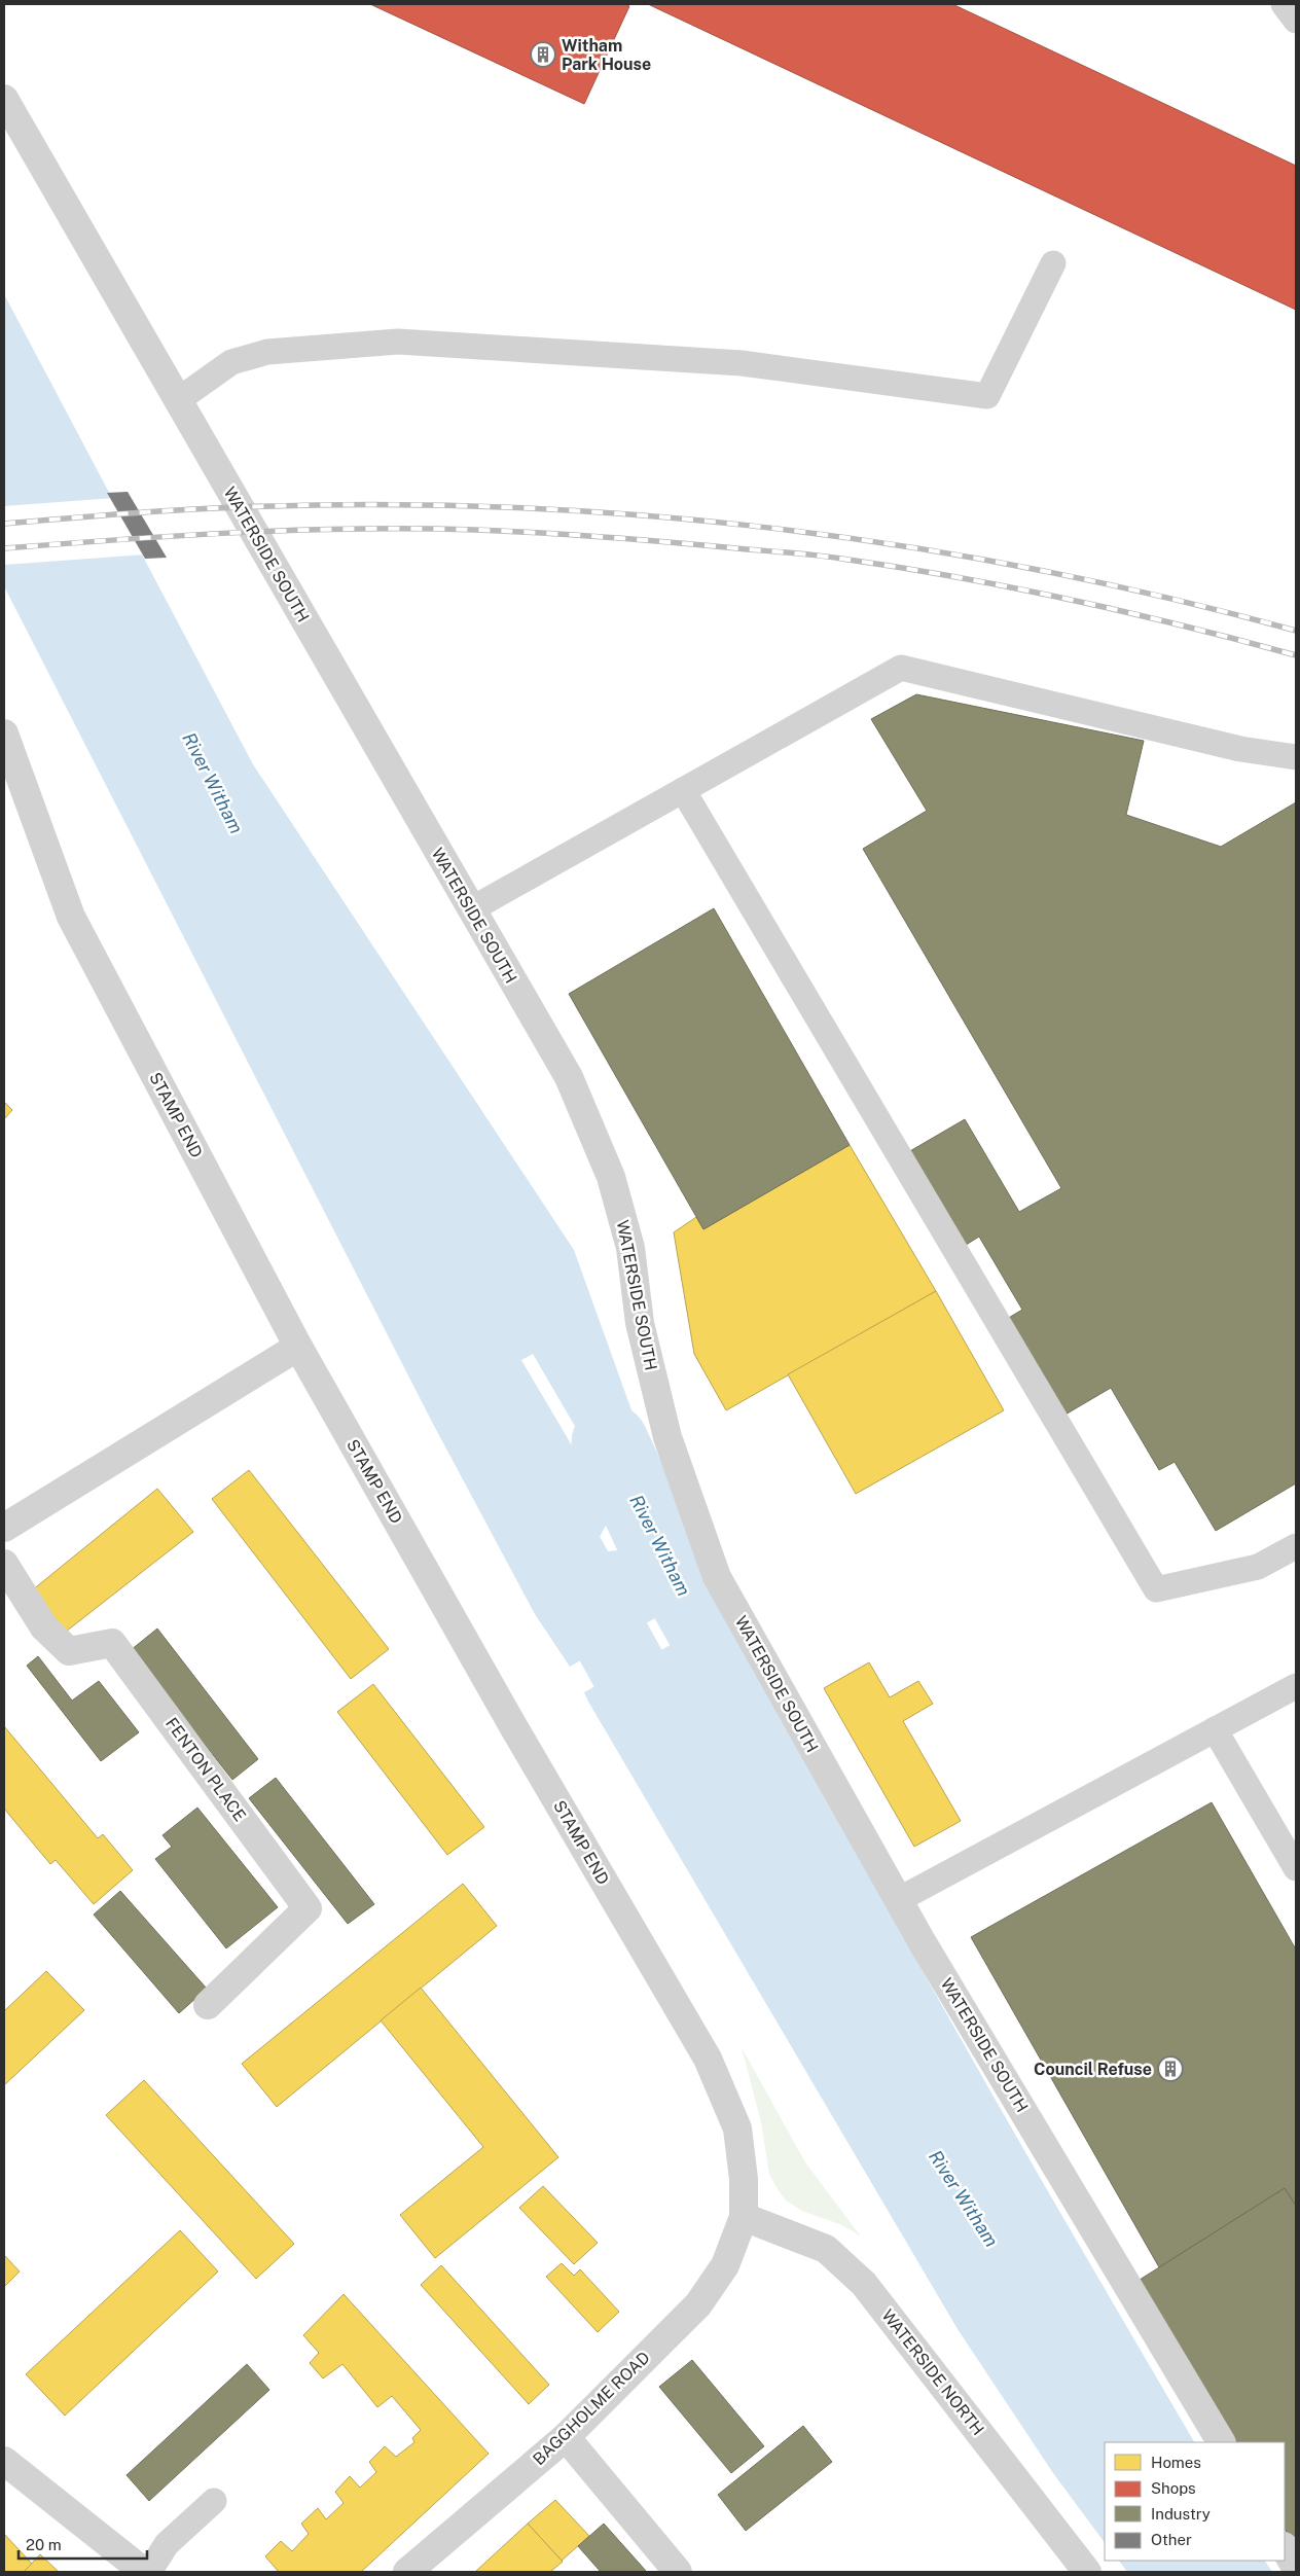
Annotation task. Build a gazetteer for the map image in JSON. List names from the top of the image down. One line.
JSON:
{"streets":{"street":["WATERSIDE SOUTH","STAMP END","FENTON PLACE","WATERSIDE NORTH","BAGGHOLME ROAD"]},"crossings":[["STAMP END","WATERSIDE NORTH"],["STAMP END","BAGGHOLME ROAD"],["WATERSIDE NORTH","BAGGHOLME ROAD"]],"water":["River Witham"],"places":{"building":["Witham Park House","Council Refuse"]},"legend":["Homes","Shops","Industry","Other"],"scale_bar":"20 m"}
